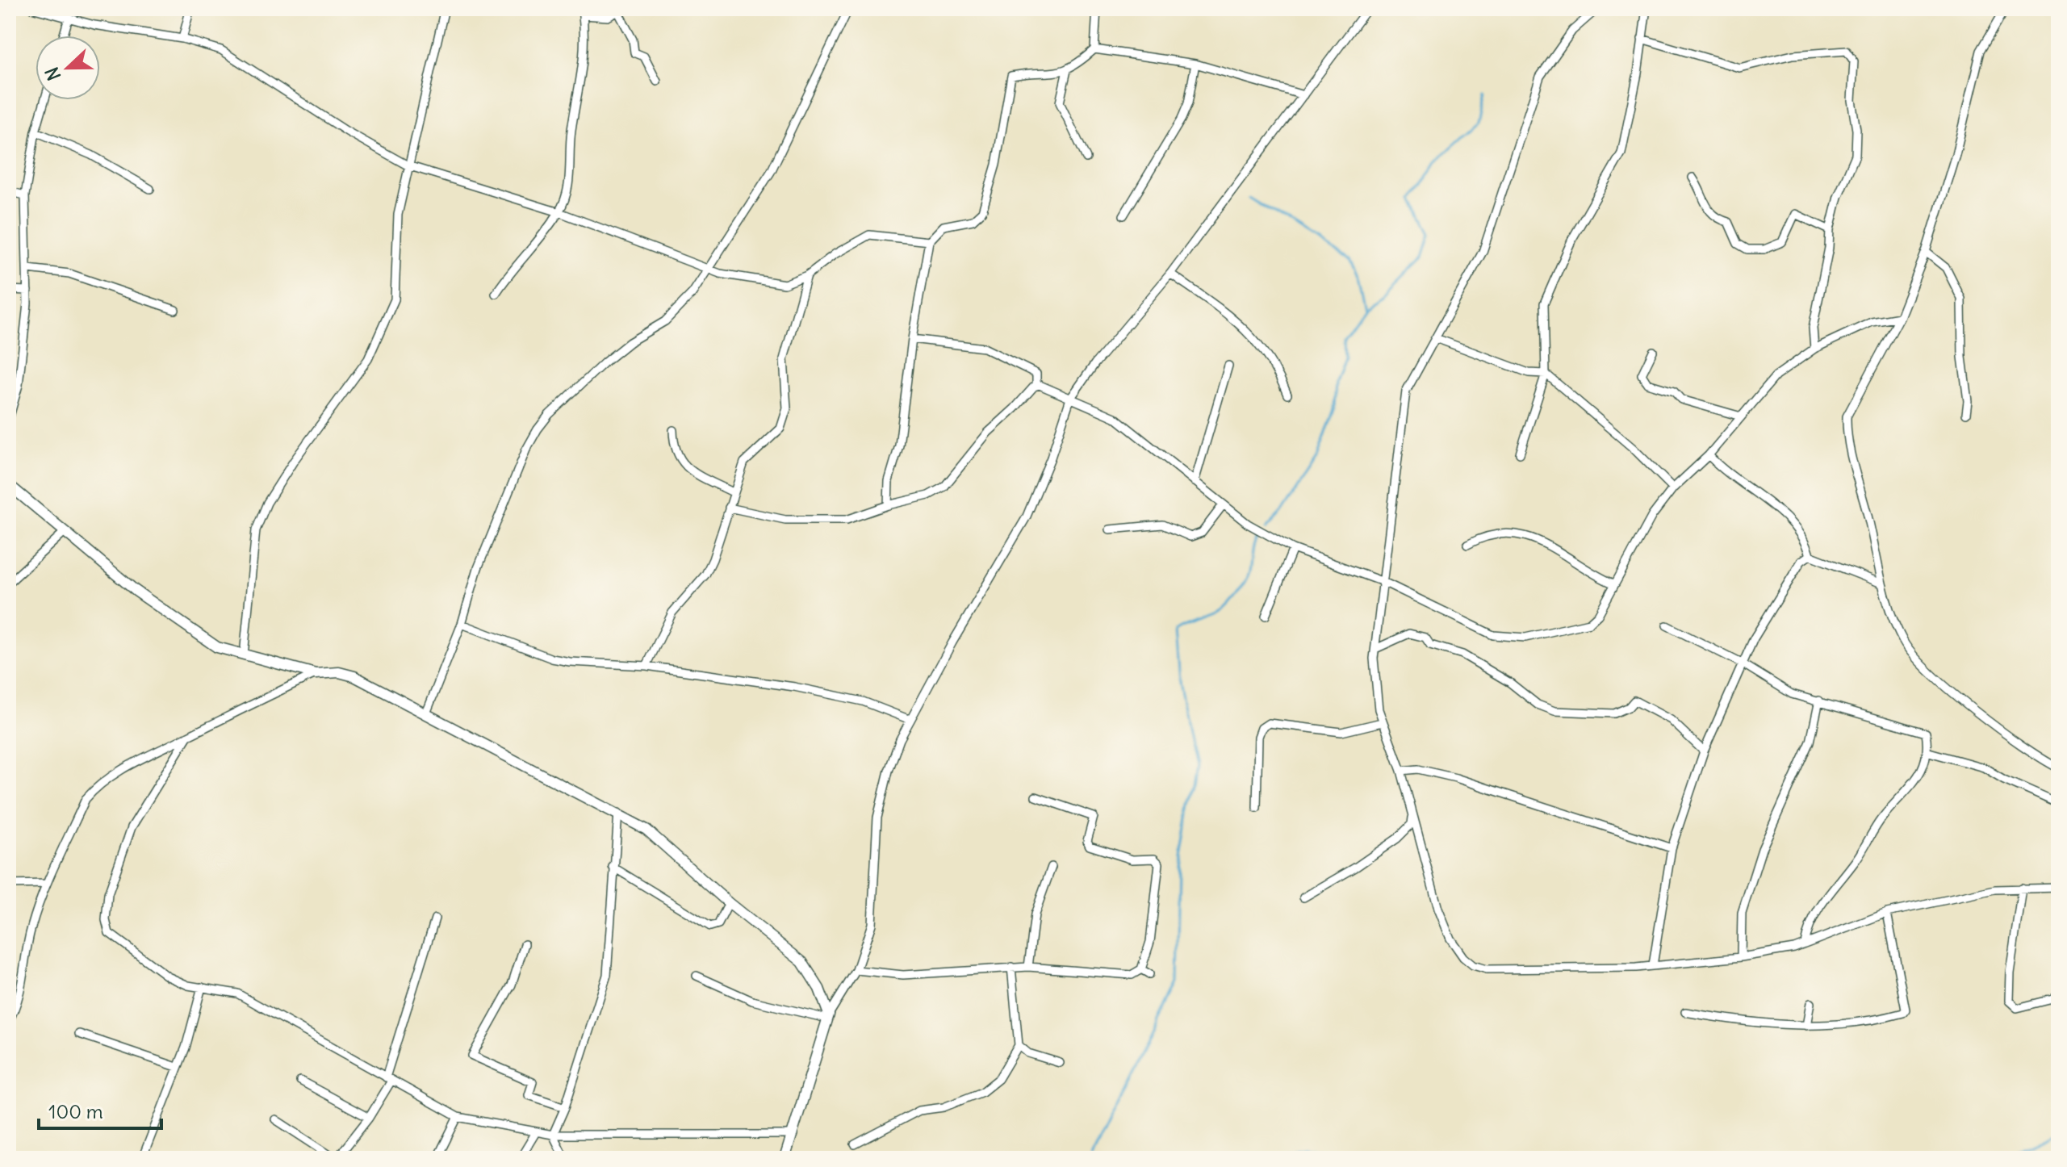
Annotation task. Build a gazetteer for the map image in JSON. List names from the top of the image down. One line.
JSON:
{"scale_bar":"100 m","north":"left"}
